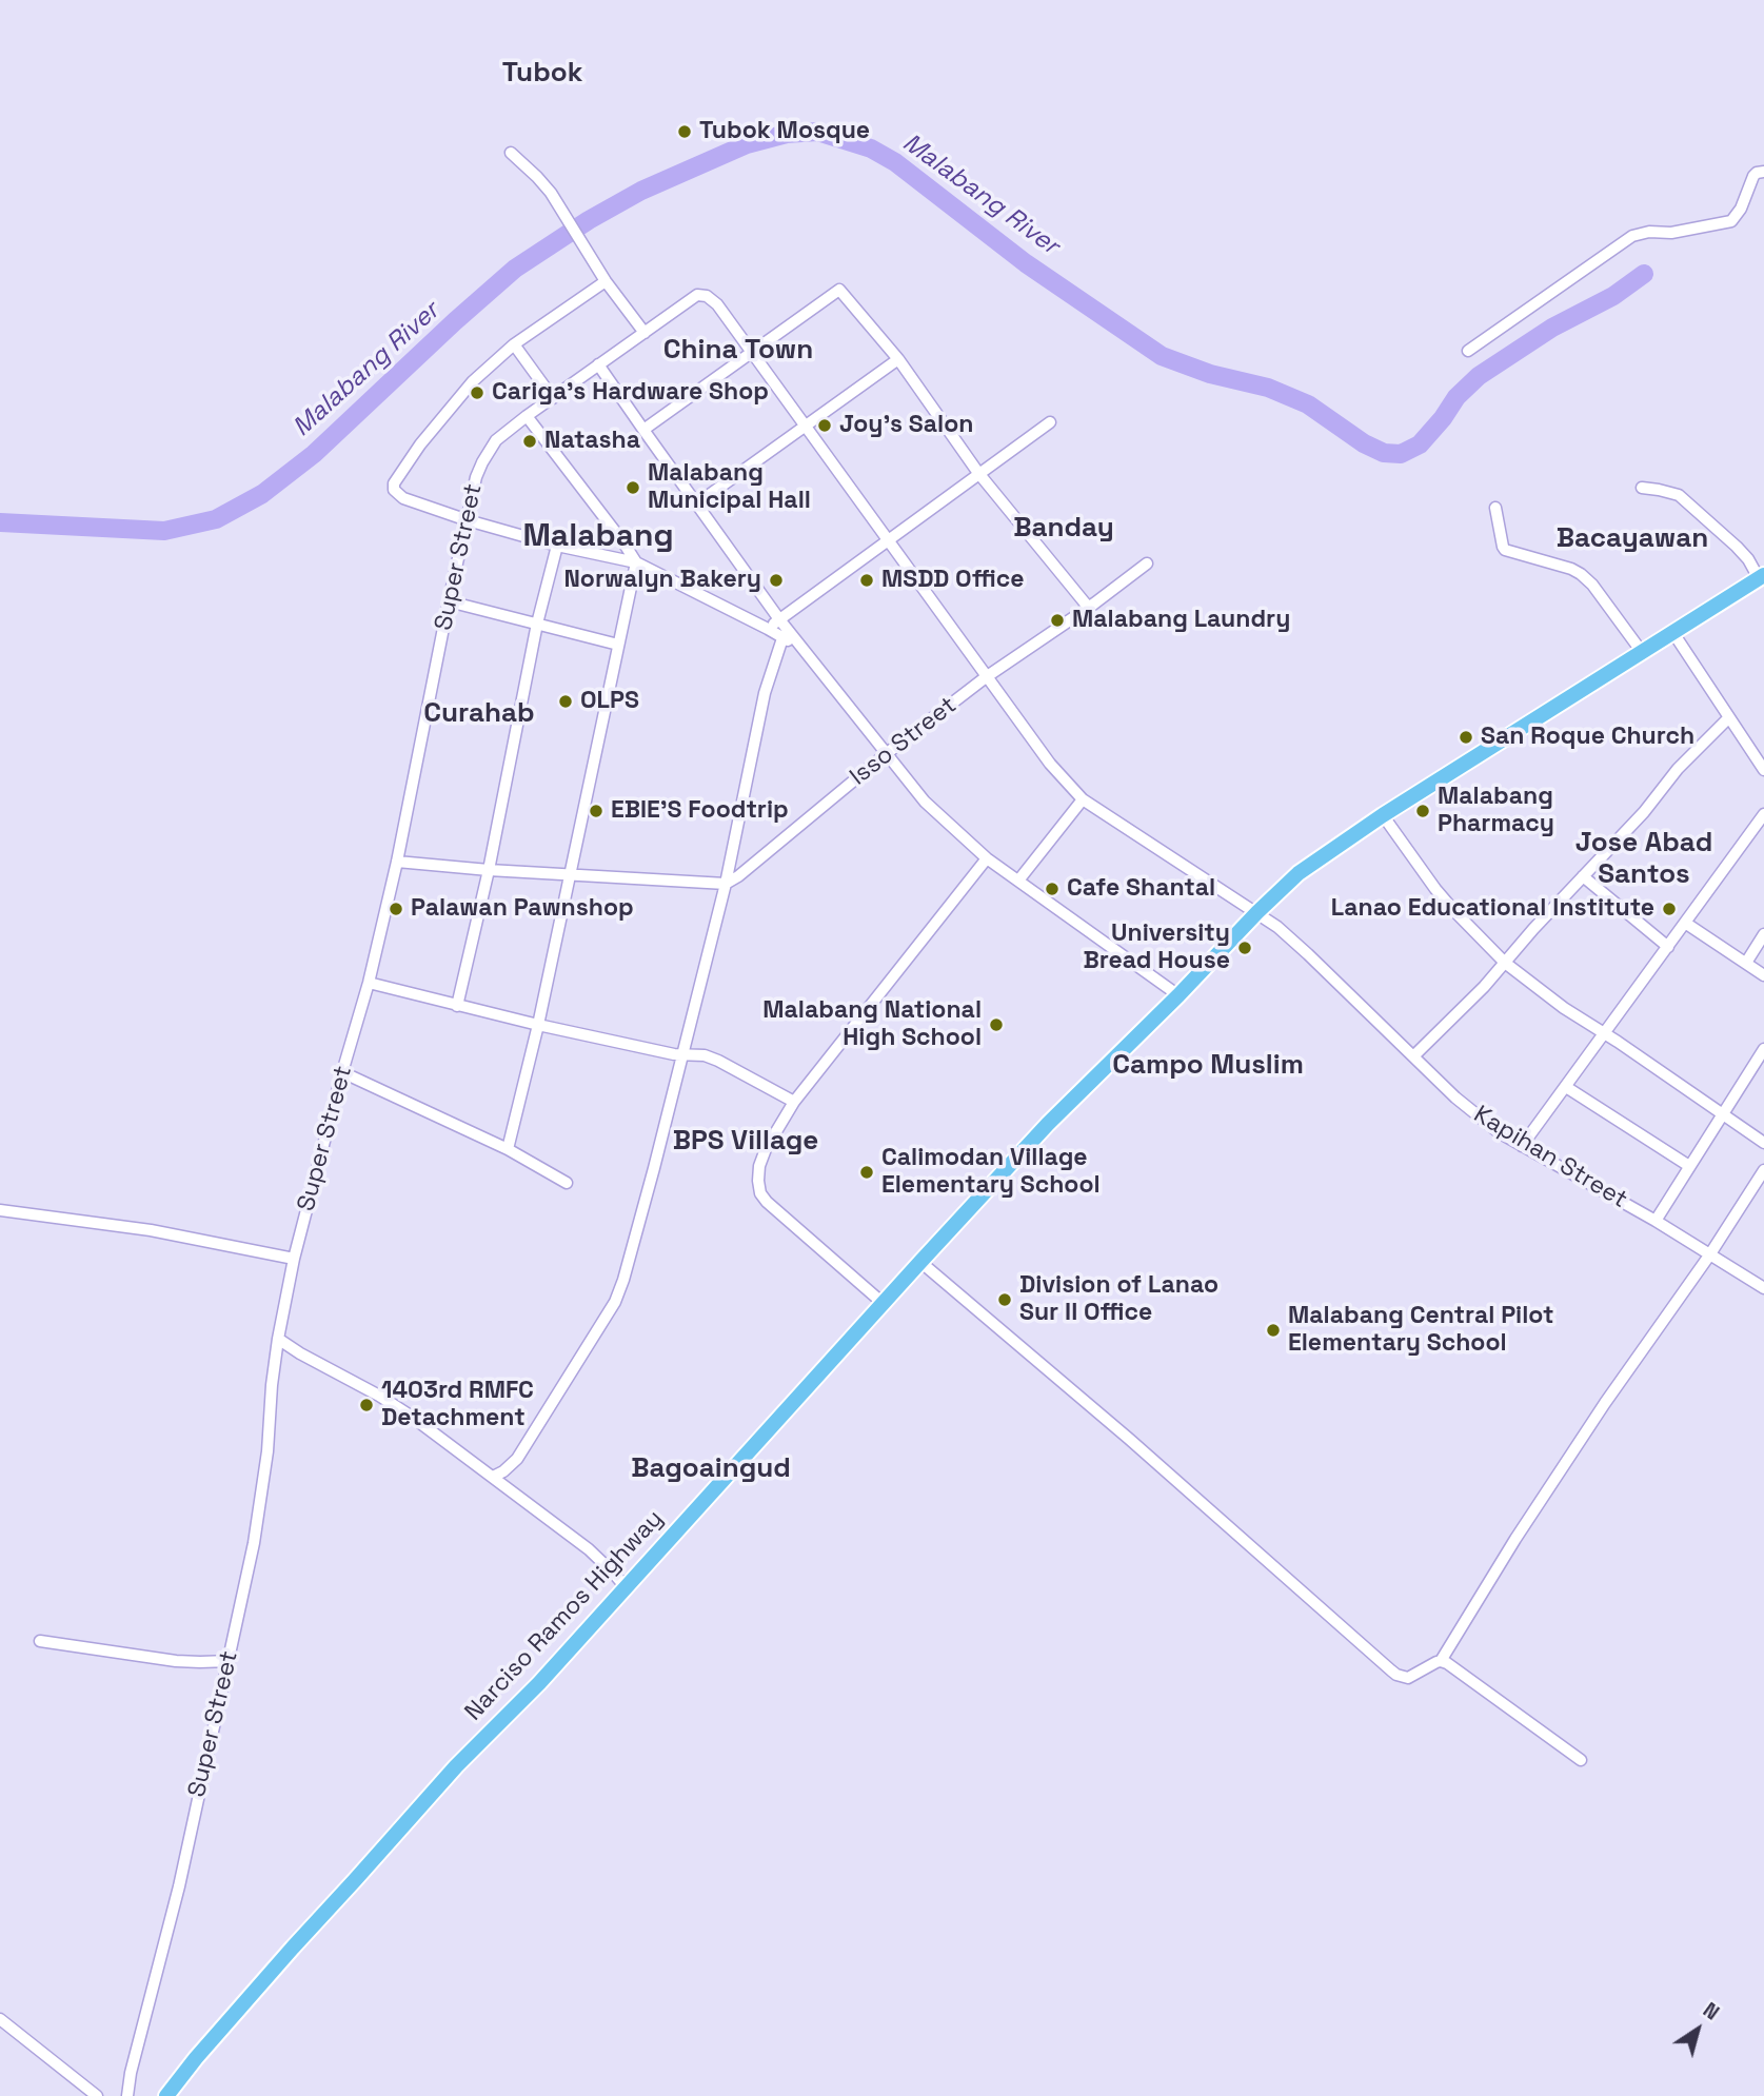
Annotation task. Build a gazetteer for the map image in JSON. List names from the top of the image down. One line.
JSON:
{"streets":{"highway":["Narciso Ramos Highway"],"street":["Super Street","Isso Street","Kapihan Street"]},"crossings":[["Super Street","Kapihan Street"],["Isso Street","Kapihan Street"],["Kapihan Street","Narciso Ramos Highway"]],"districts":["Tubok","China Town","Banday","Malabang","Bacayawan","Curahab","Jose Abad Santos","Campo Muslim","BPS Village","Bagoaingud"],"water":["Malabang River"],"places":["Tubok Mosque","Cariga's Hardware Shop","Joy's Salon","Natasha","Malabang Municipal Hall","Norwalyn Bakery","MSDD Office","Malabang Laundry","OLPS","San Roque Church","EBIE'S Foodtrip","Malabang Pharmacy","Cafe Shantal","Palawan Pawnshop","Lanao Educational Institute","University Bread House","Malabang National High School","Calimodan Village Elementary School","Division of Lanao Sur II Office","Malabang Central Pilot Elementary School","1403rd RMFC Detachment"],"north":"top right"}
